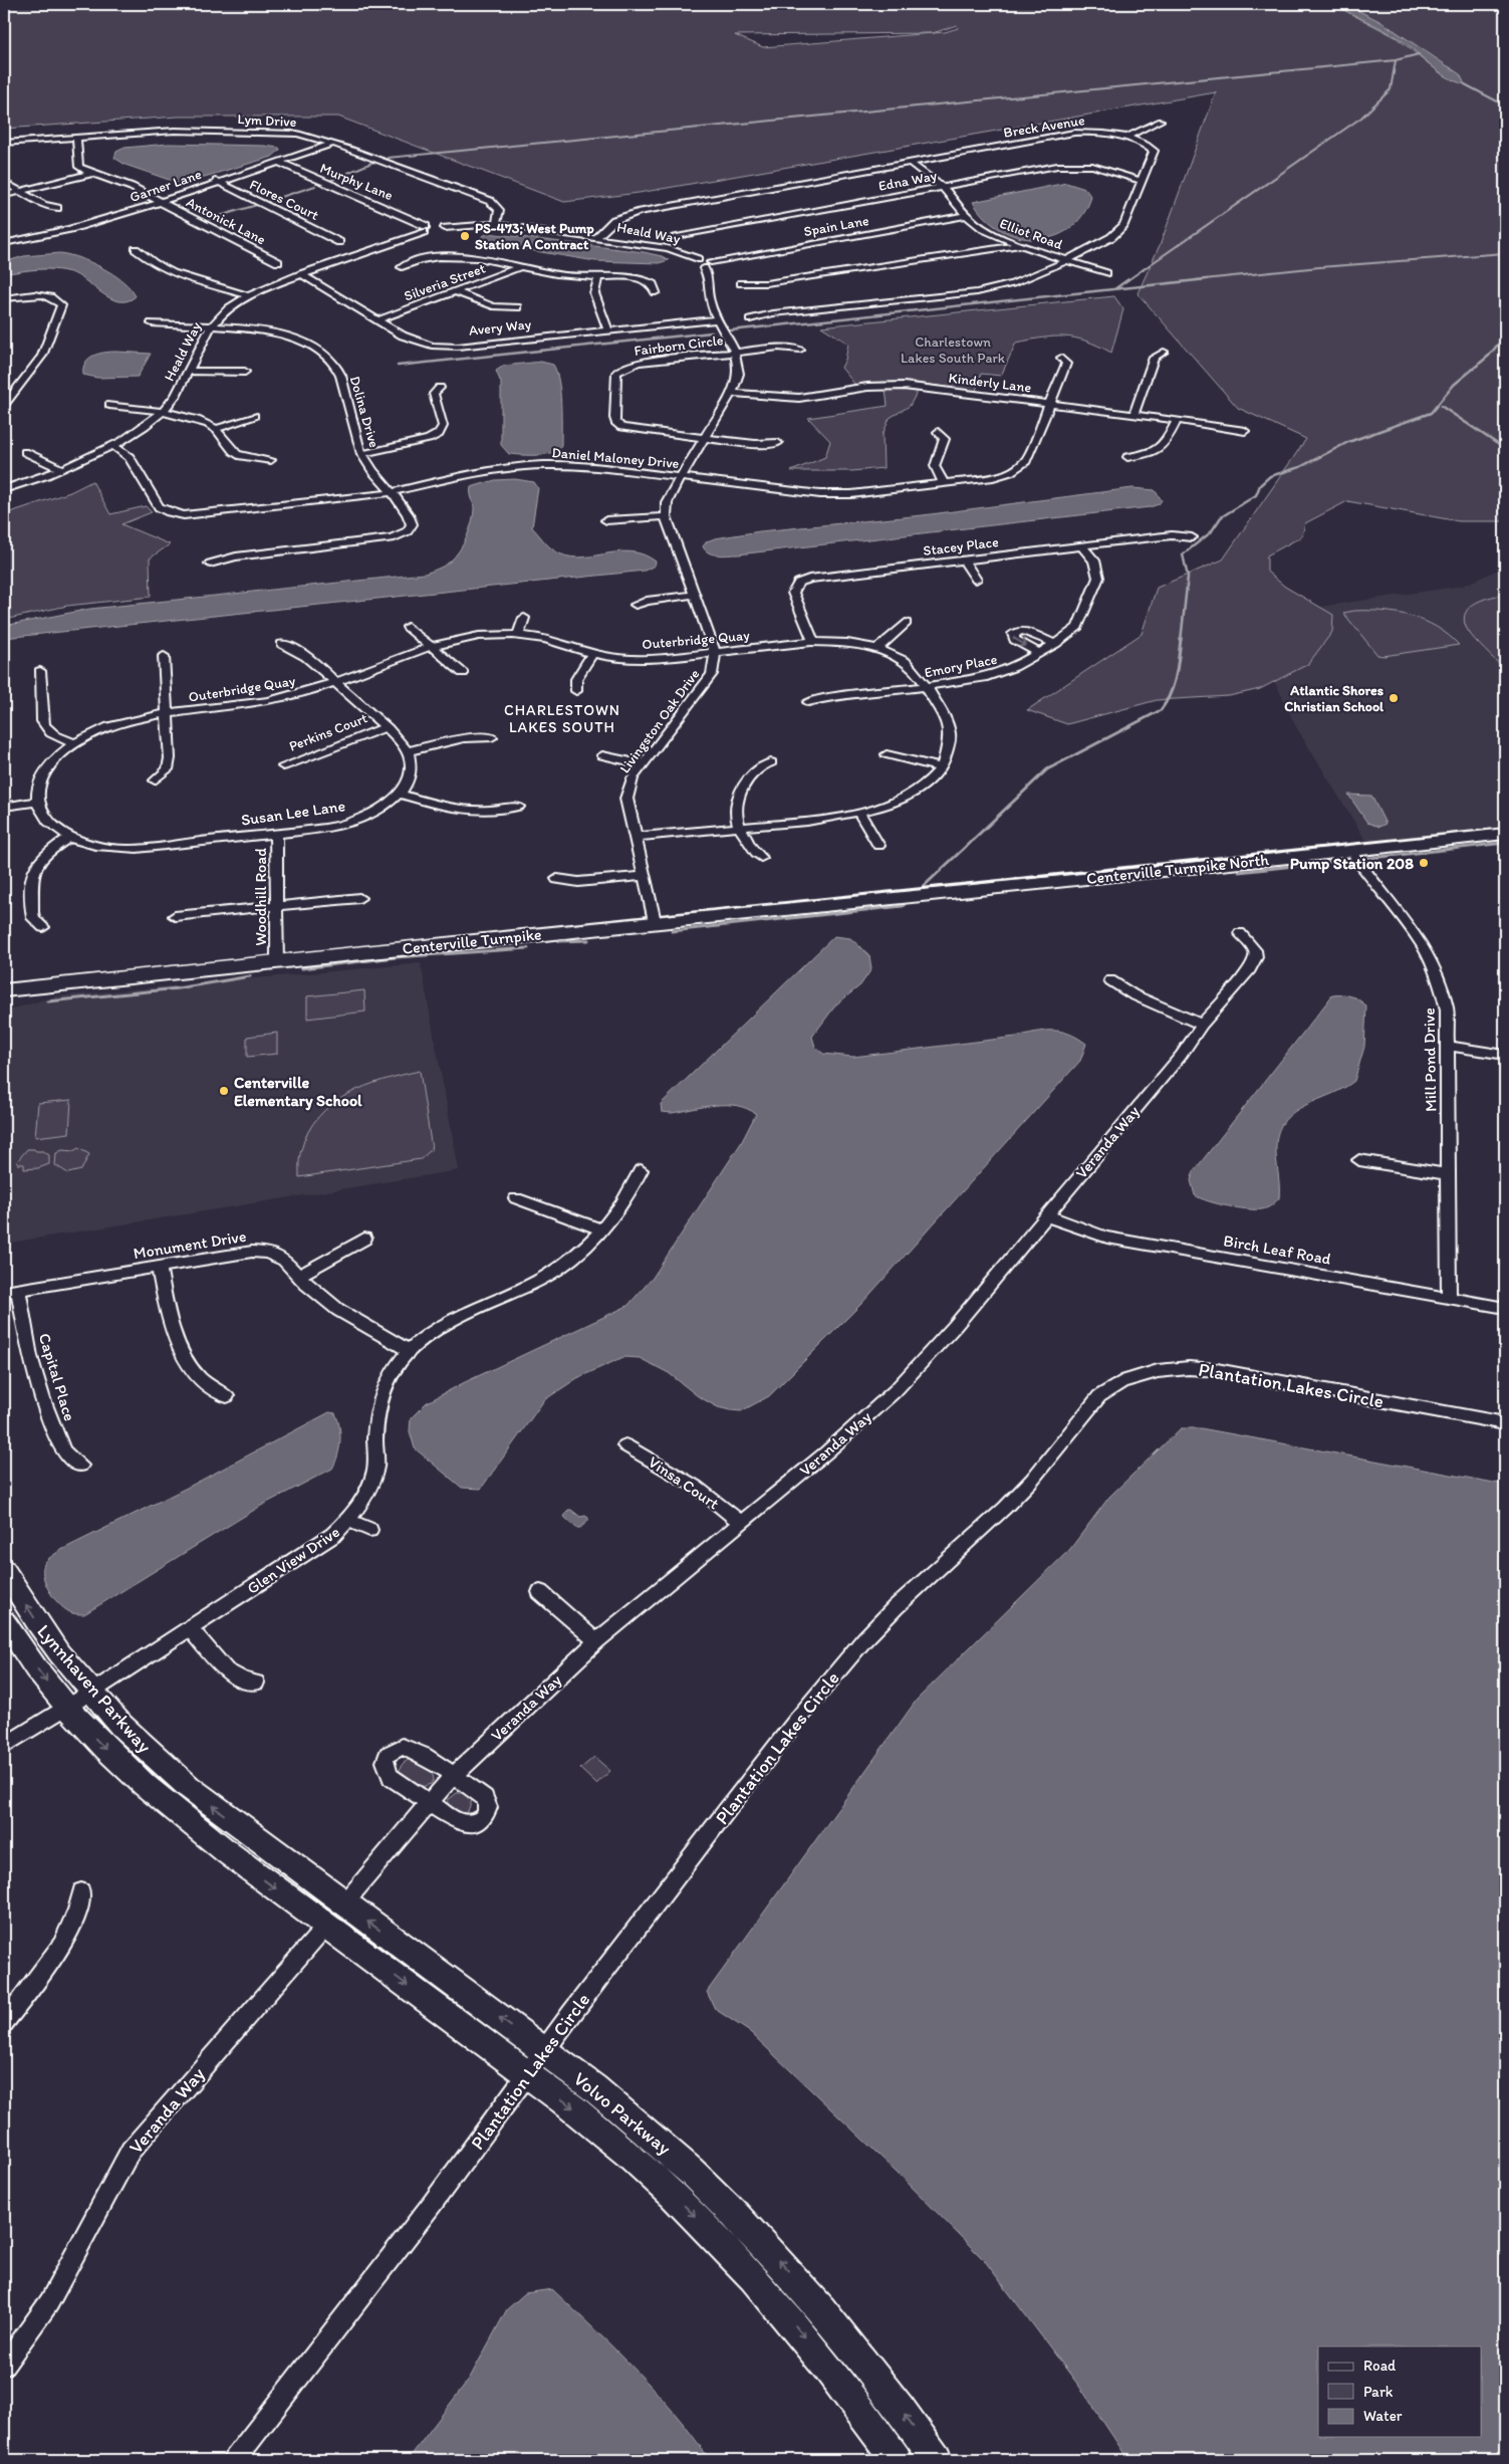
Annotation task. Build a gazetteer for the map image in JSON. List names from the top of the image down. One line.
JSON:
{"streets":{"main road":["Centerville Turnpike North","Centerville Turnpike","Lynnhaven Parkway","Volvo Parkway"],"street":["Lym Drive","Breck Avenue","Edna Way","Murphy Lane","Garner Lane","Flores Court","Antonick Lane","Spain Lane","Heald Way","Elliot Road","Silveria Street","Avery Way","Fairborn Circle","Kinderly Lane","Dolina Drive","Daniel Maloney Drive","Stacey Place","Outerbridge Quay","Emory Place","Livingston Oak Drive","Perkins Court","Susan Lee Lane","Woodhill Road","Mill Pond Drive","Veranda Way","Monument Drive","Birch Leaf Road","Capital Place","Plantation Lakes Circle","Vinsa Court","Glen View Drive"]},"crossings":[["Lym Drive","Garner Lane"],["Lym Drive","Heald Way"],["Breck Avenue","Edna Way"],["Breck Avenue","Heald Way"],["Breck Avenue","Elliot Road"],["Edna Way","Elliot Road"],["Murphy Lane","Garner Lane"],["Murphy Lane","Heald Way"],["Garner Lane","Flores Court"],["Garner Lane","Antonick Lane"],["Spain Lane","Heald Way"],["Spain Lane","Elliot Road"],["Heald Way","Avery Way"],["Heald Way","Dolina Drive"],["Heald Way","Daniel Maloney Drive"],["Silveria Street","Avery Way"],["Kinderly Lane","Daniel Maloney Drive"],["Dolina Drive","Daniel Maloney Drive"],["Stacey Place","Outerbridge Quay"],["Stacey Place","Emory Place"],["Outerbridge Quay","Emory Place"],["Outerbridge Quay","Livingston Oak Drive"],["Outerbridge Quay","Susan Lee Lane"],["Livingston Oak Drive","Centerville Turnpike"],["Susan Lee Lane","Woodhill Road"],["Centerville Turnpike North","Centerville Turnpike"],["Centerville Turnpike North","Mill Pond Drive"],["Woodhill Road","Centerville Turnpike"],["Mill Pond Drive","Birch Leaf Road"],["Veranda Way","Birch Leaf Road"],["Veranda Way","Vinsa Court"],["Veranda Way","Volvo Parkway"],["Monument Drive","Capital Place"],["Monument Drive","Glen View Drive"],["Plantation Lakes Circle","Volvo Parkway"],["Glen View Drive","Lynnhaven Parkway"],["Lynnhaven Parkway","Volvo Parkway"]],"districts":["CHARLESTOWN LAKES SOUTH"],"parks":["Charlestown Lakes South Park"],"places":["PS-473; West Pump Station A Contract","Atlantic Shores Christian School","Pump Station 208","Centerville Elementary School"],"legend":["Road","Park","Water"]}
